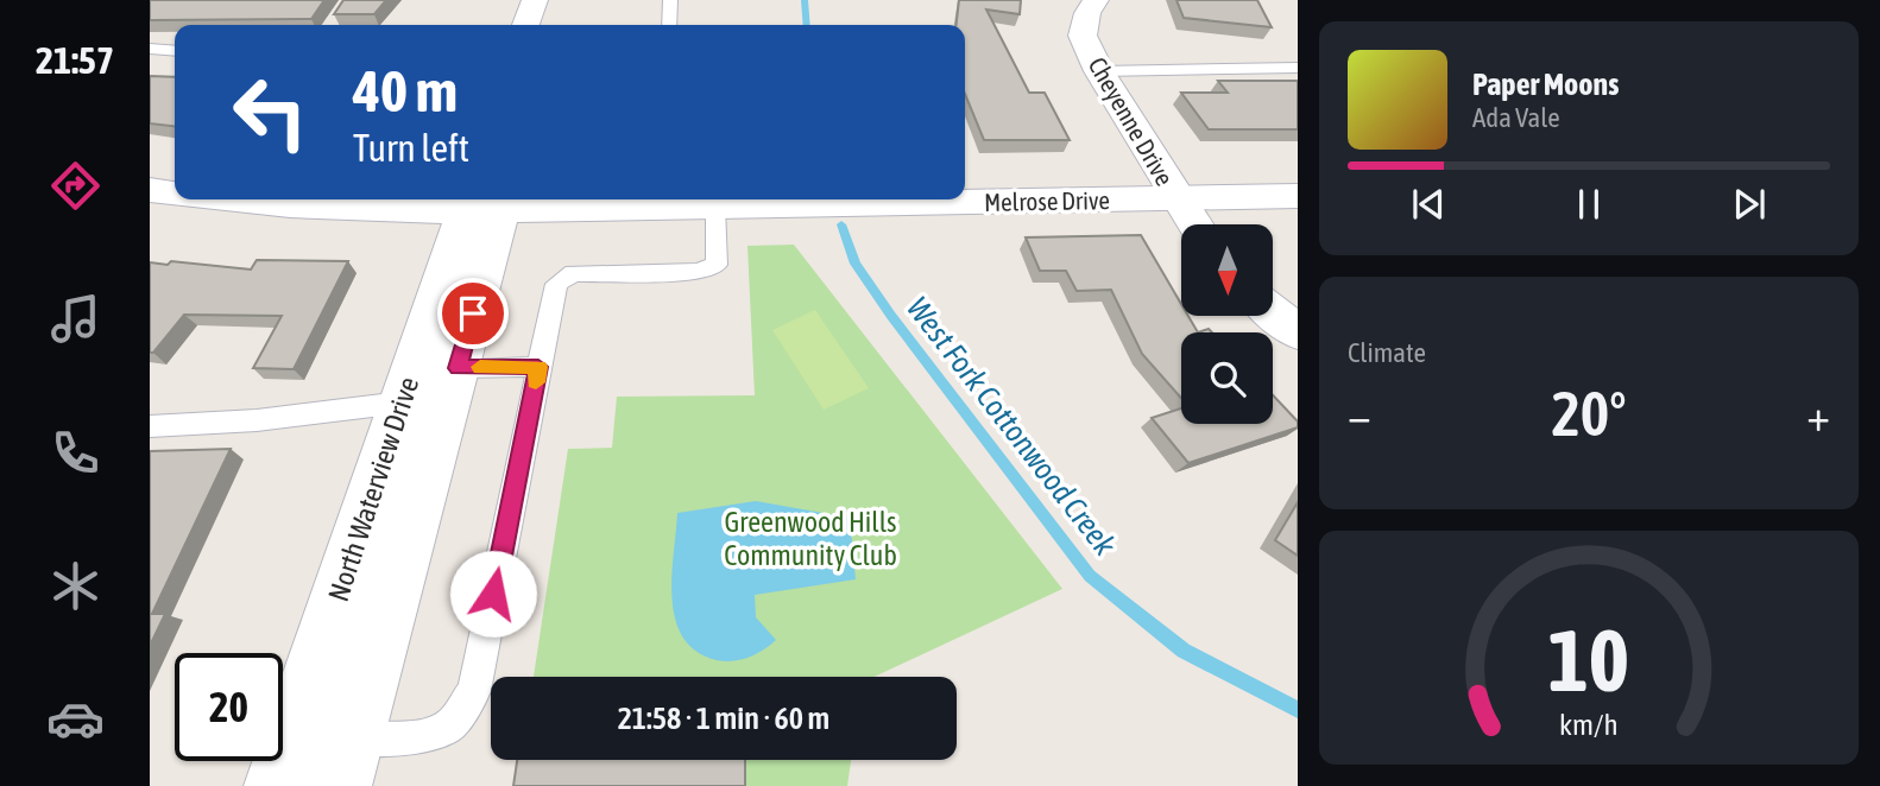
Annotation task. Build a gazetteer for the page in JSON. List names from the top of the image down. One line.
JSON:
{"streets":{"street":["Cheyenne Drive","Melrose Drive","North Waterview Drive"]},"crossings":[["Cheyenne Drive","Melrose Drive"],["Melrose Drive","North Waterview Drive"]],"water":["West Fork Cottonwood Creek"],"parks":["Greenwood Hills Community Club"],"north":"bottom","page":{"tabs":"21:57","turn":["40 m","Turn left"],"song":["Paper Moons","Ada Vale"],"tile":"Climate","heat":["−","20°","+"],"limit":"20","trip":"21:58 · 1 min · 60 m","gauge":["10","km/h"]}}
